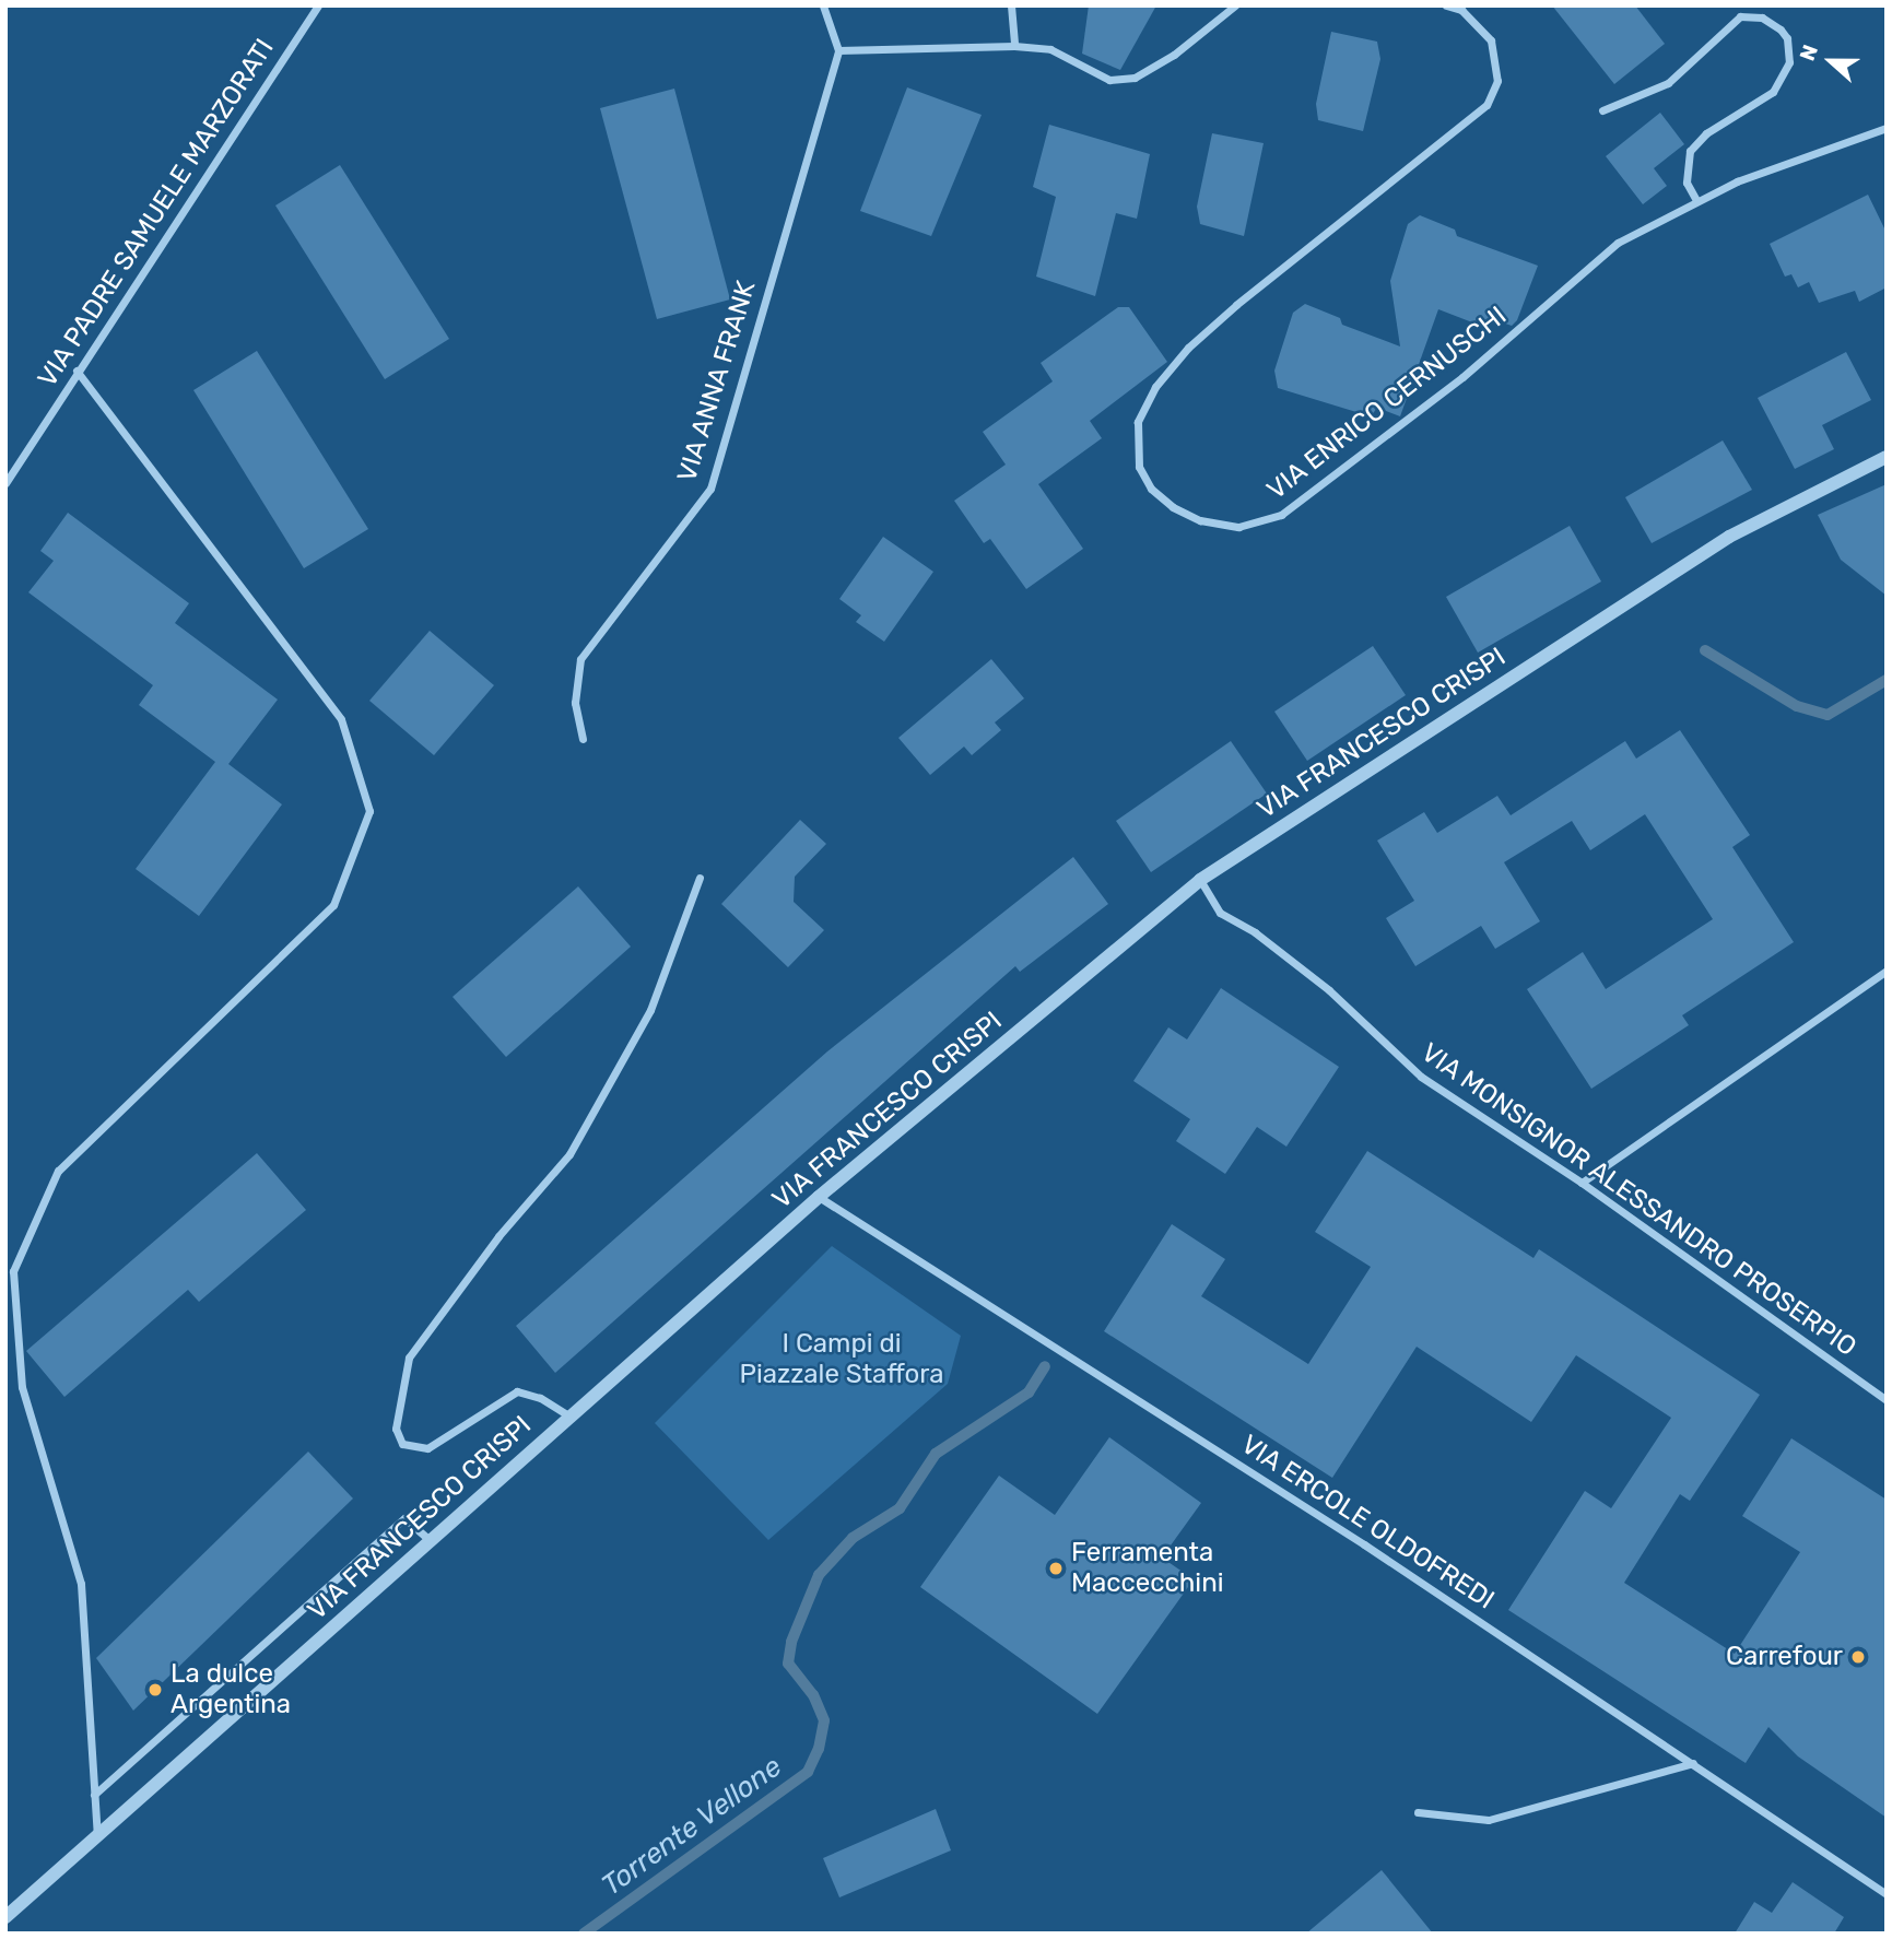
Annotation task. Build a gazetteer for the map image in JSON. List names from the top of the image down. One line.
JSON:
{"streets":{"street":["VIA PADRE SAMUELE MARZORATI","VIA ANNA FRANK","VIA ENRICO CERNUSCHI","VIA FRANCESCO CRISPI","VIA MONSIGNOR ALESSANDRO PROSERPIO","VIA ERCOLE OLDOFREDI"]},"crossings":[["VIA FRANCESCO CRISPI","VIA MONSIGNOR ALESSANDRO PROSERPIO"],["VIA FRANCESCO CRISPI","VIA ERCOLE OLDOFREDI"]],"water":["Torrente Vellone"],"parks":["I Campi di Piazzale Staffora"],"places":["Ferramenta Maccecchini","Carrefour","La dulce Argentina"],"north":"left"}
